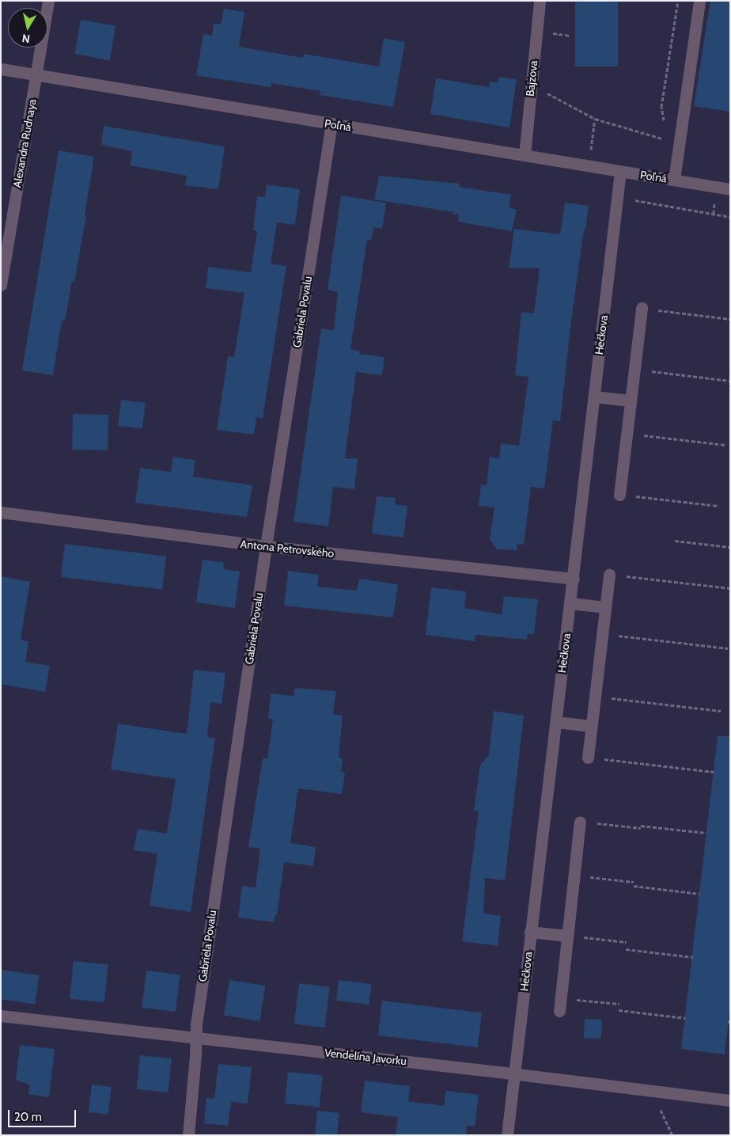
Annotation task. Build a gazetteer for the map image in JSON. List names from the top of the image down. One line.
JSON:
{"streets":{"street":["Bajzova","Poľná","Alexandra Rudnaya","Gabriela Povalu","Hečkova","Antona Petrovského","Vendelína Javorku"]},"crossings":[["Bajzova","Poľná"],["Poľná","Alexandra Rudnaya"],["Poľná","Gabriela Povalu"],["Poľná","Hečkova"],["Gabriela Povalu","Antona Petrovského"],["Gabriela Povalu","Vendelína Javorku"],["Hečkova","Antona Petrovského"],["Hečkova","Vendelína Javorku"]],"scale_bar":"20 m","north":"bottom"}
